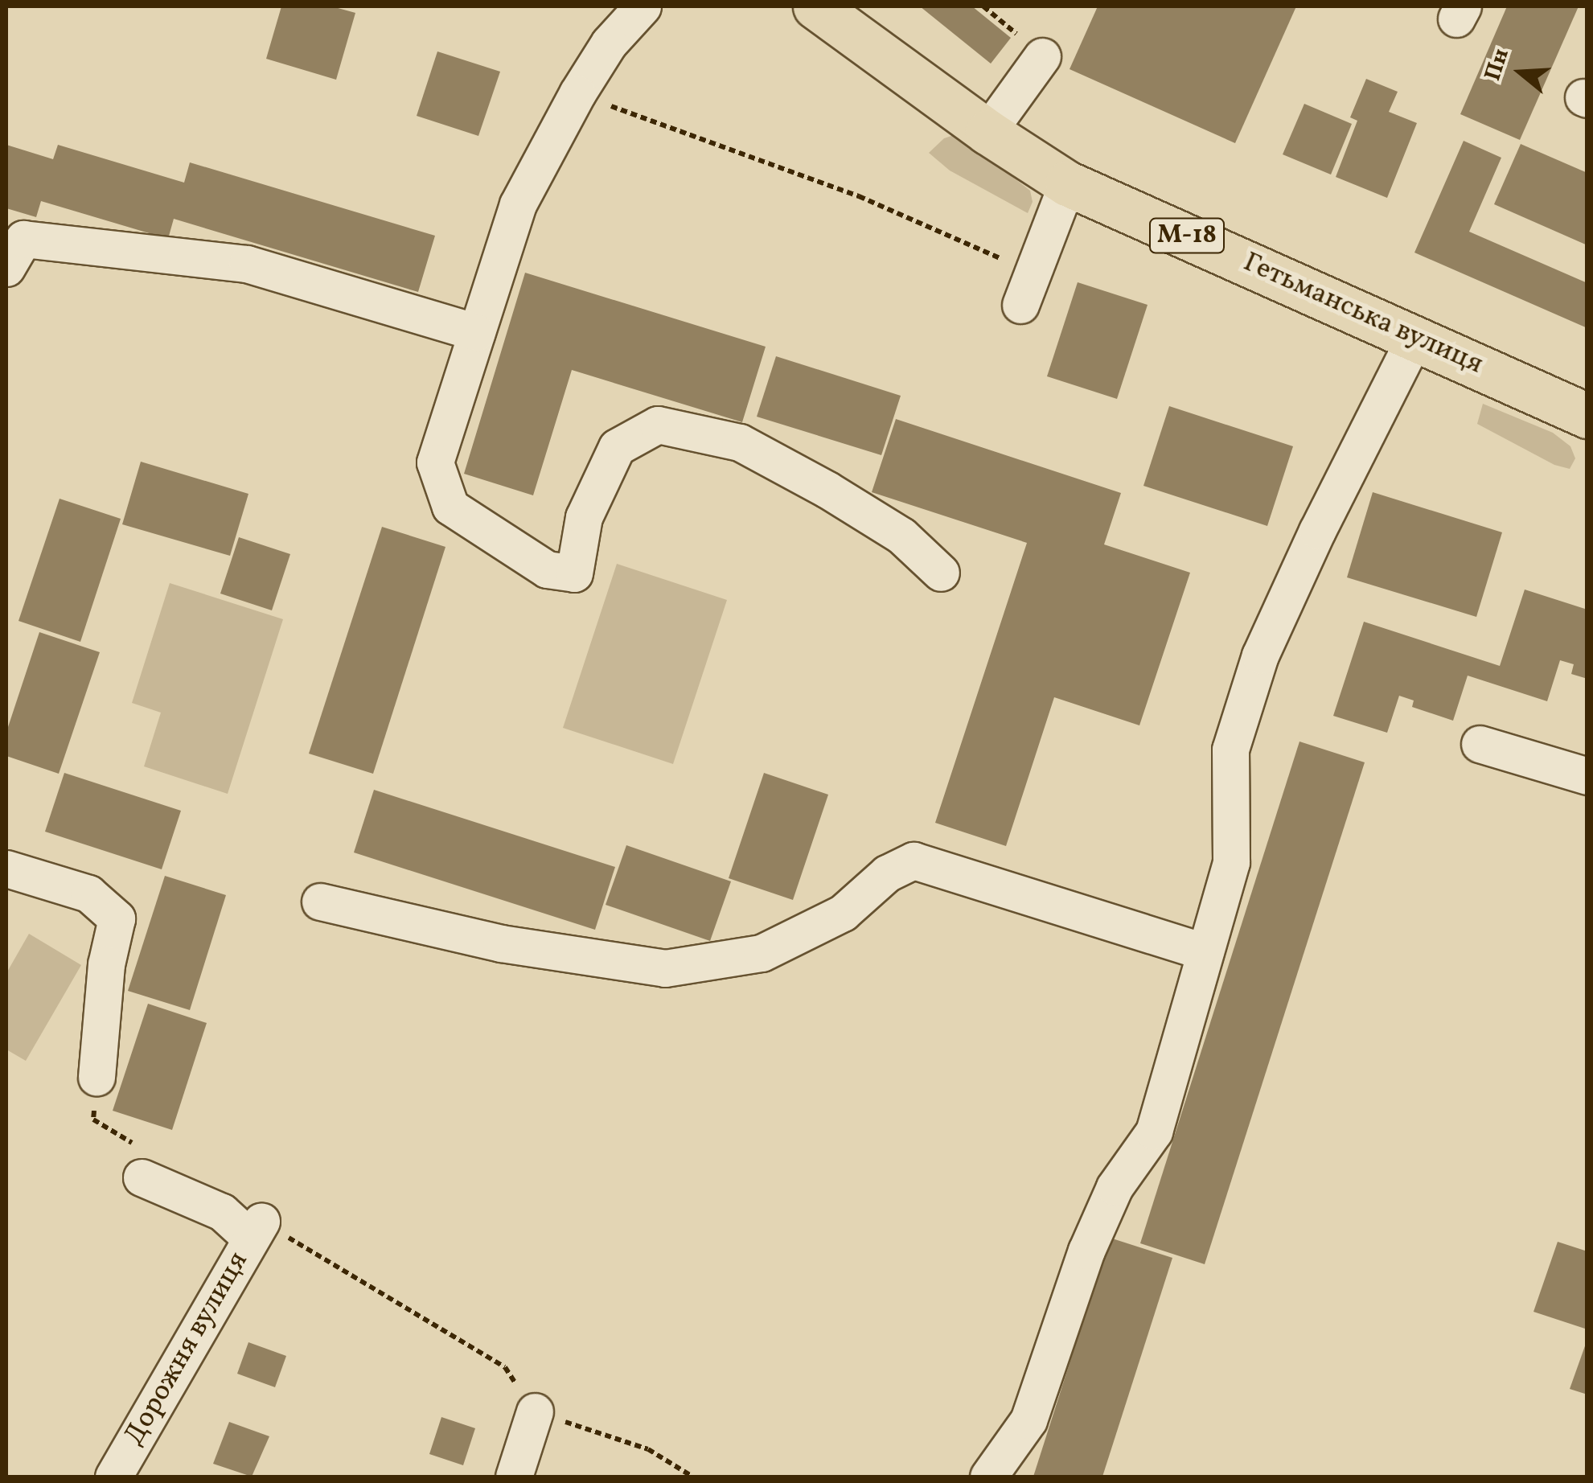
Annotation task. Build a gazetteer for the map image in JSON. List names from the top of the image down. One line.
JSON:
{"streets":{"highway":["М-18","Гетьманська вулиця"],"street":["Дорожня вулиця"]},"north":"left"}
